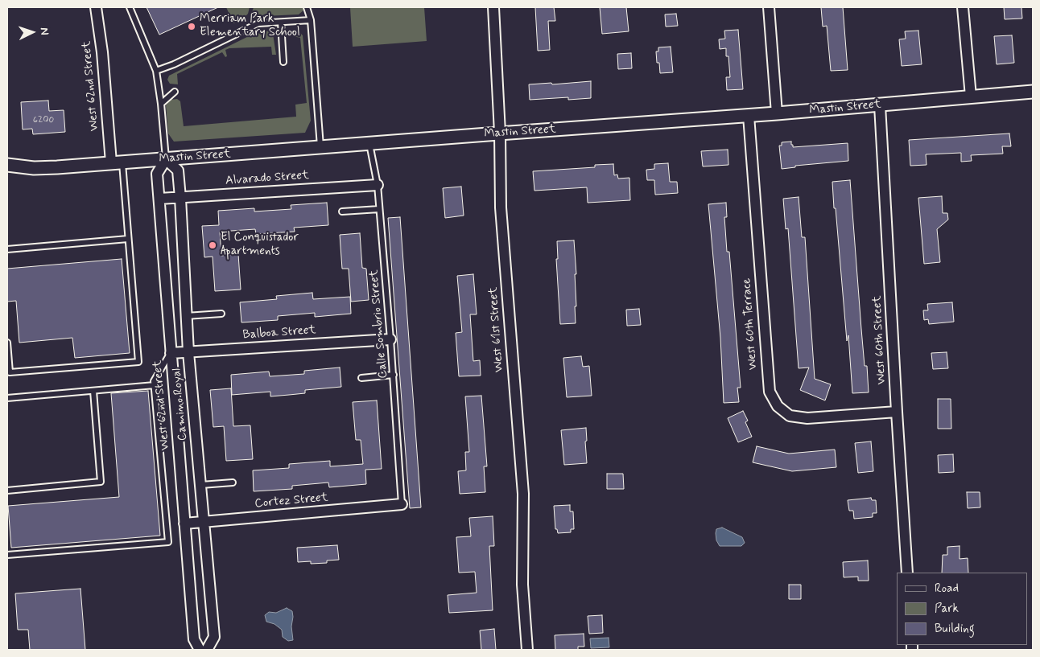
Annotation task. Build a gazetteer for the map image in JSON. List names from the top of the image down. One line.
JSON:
{"streets":{"street":["West 62nd Street","Mastin Street","Alvarado Street","West 60th Terrace","West 61st Street","Balboa Street","West 60th Street","Camino Royal","Cortez Street"],"lane":["Calle Sombrio Street"]},"crossings":[["West 62nd Street","Mastin Street"],["West 62nd Street","Alvarado Street"],["West 62nd Street","Balboa Street"],["West 62nd Street","Camino Royal"],["West 62nd Street","Cortez Street"],["Mastin Street","Calle Sombrio Street"],["Mastin Street","West 60th Terrace"],["Mastin Street","West 61st Street"],["Mastin Street","West 60th Street"],["Mastin Street","Camino Royal"],["Alvarado Street","Calle Sombrio Street"],["Alvarado Street","Camino Royal"],["Calle Sombrio Street","Balboa Street"],["Calle Sombrio Street","Cortez Street"],["West 60th Terrace","West 60th Street"],["Balboa Street","Camino Royal"],["Camino Royal","Cortez Street"]],"places":["Merriam Park Elementary School","El Conquistador Apartments"],"house_numbers":["6200"],"legend":["Road","Park","Building"],"north":"right"}
